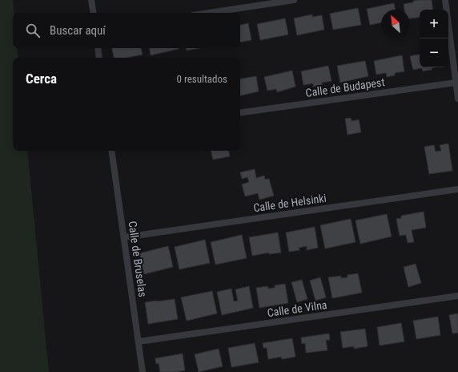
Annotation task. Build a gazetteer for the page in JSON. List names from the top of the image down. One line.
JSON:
{"streets":{"street":["Calle de Budapest","Calle de Helsinki","Calle de Bruselas","Calle de Vilna"]},"crossings":[["Calle de Helsinki","Calle de Bruselas"],["Calle de Bruselas","Calle de Vilna"]],"north":"top left","page":{"map_buttons":["+","−"],"search":"Buscar aquí","heading":["Cerca","0 resultados"]}}
